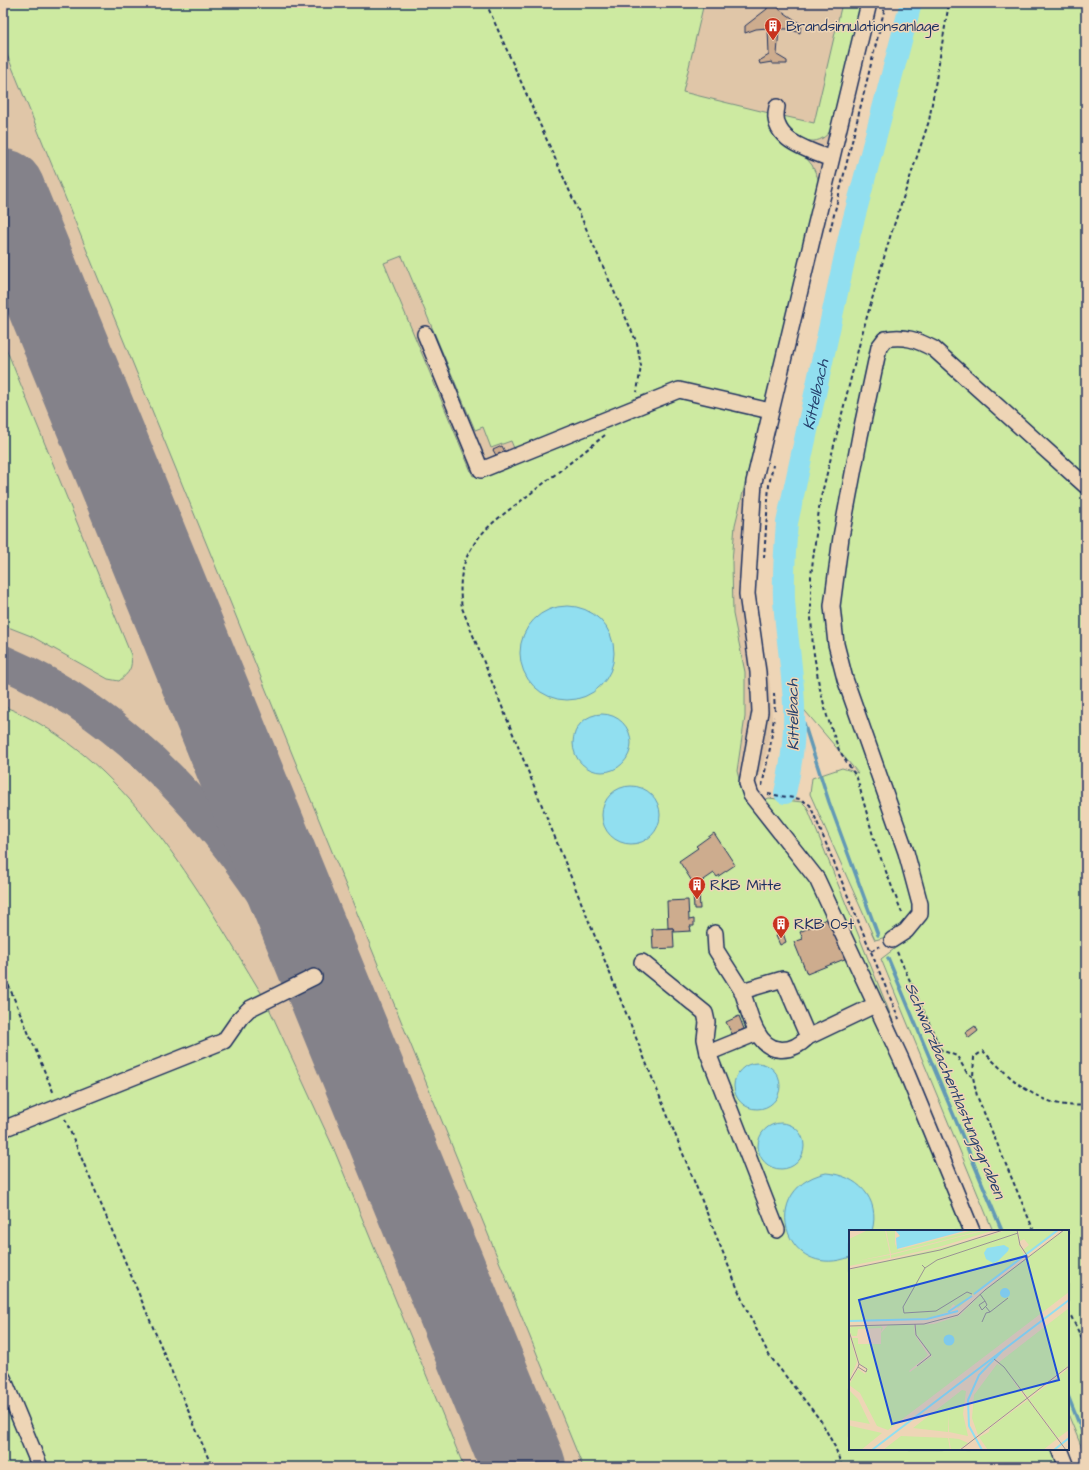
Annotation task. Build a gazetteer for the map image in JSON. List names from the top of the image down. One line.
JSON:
{"water":["Kittelbach","Schwarzbachentlastungsgraben"],"places":{"building":["Brandsimulationsanlage","RKB Mitte","RKB Ost"]}}
